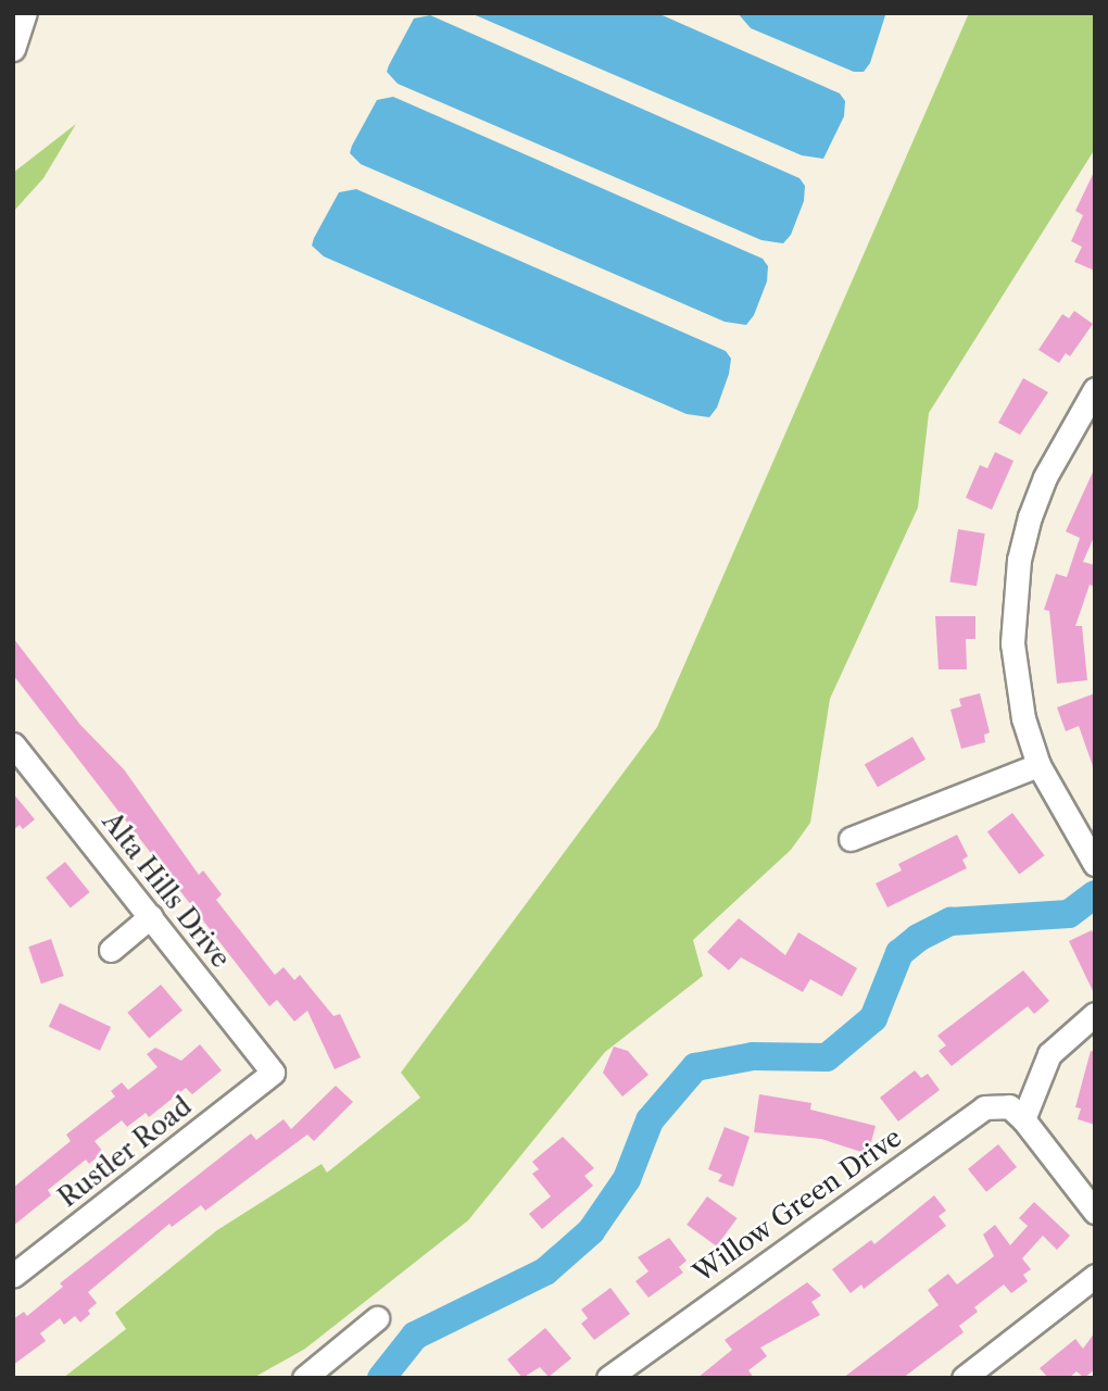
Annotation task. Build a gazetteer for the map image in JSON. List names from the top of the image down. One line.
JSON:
{"streets":{"street":["Alta Hills Drive","Rustler Road","Willow Green Drive"]},"crossings":[["Alta Hills Drive","Rustler Road"]]}
